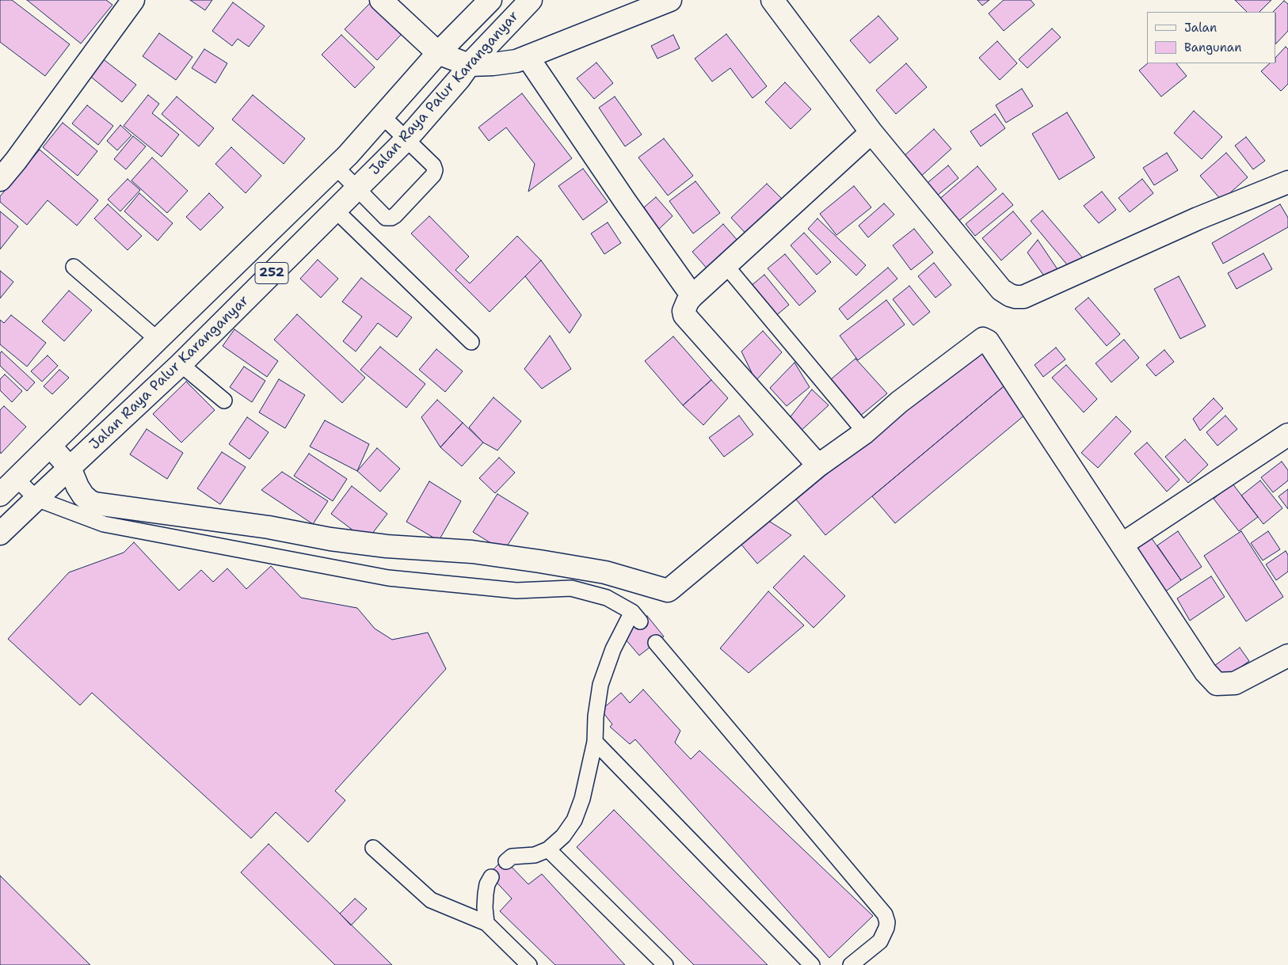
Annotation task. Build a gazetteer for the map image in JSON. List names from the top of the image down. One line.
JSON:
{"streets":{"street":["Jalan Raya Palur Karanganyar","252"]},"legend":["Jalan","Bangunan"]}
